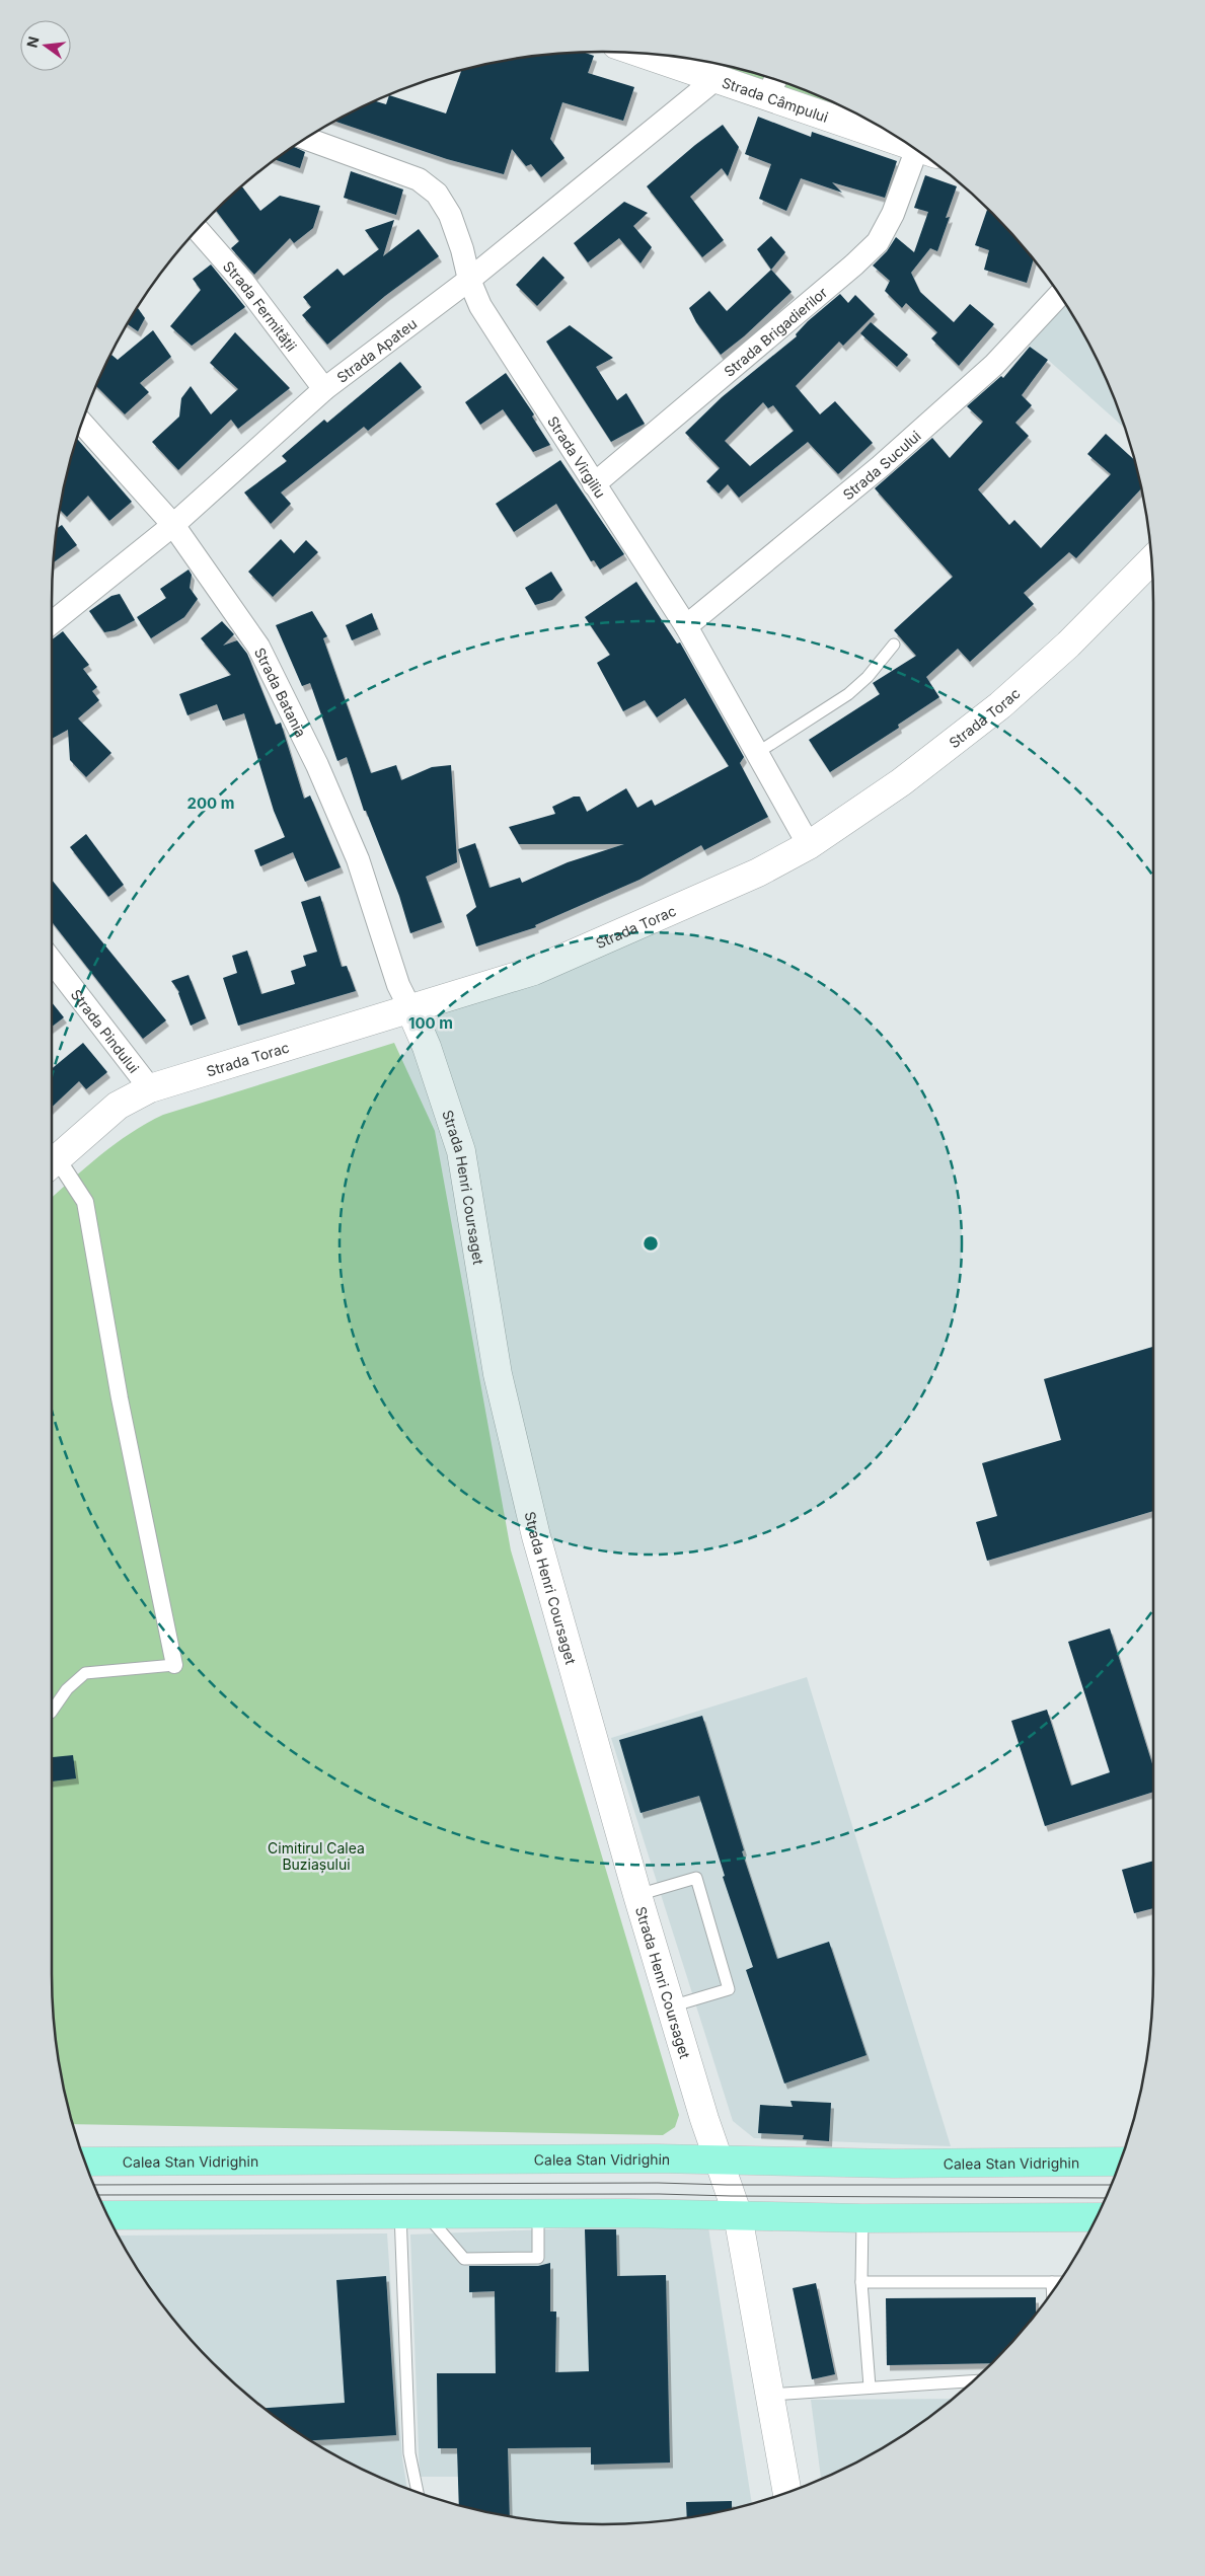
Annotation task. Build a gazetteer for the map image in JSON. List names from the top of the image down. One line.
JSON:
{"streets":{"main road":["Calea Stan Vidrighin"],"street":["Strada Câmpului","Strada Fermității","Strada Brigadierilor","Strada Apateu","Strada Virgiliu","Strada Sucului","Strada Batania","Strada Torac","Strada Pindului","Strada Henri Coursaget"]},"crossings":[["Strada Câmpului","Strada Apateu"],["Strada Fermității","Strada Apateu"],["Strada Brigadierilor","Strada Virgiliu"],["Strada Apateu","Strada Virgiliu"],["Strada Apateu","Strada Batania"],["Strada Virgiliu","Strada Sucului"],["Strada Virgiliu","Strada Torac"],["Strada Batania","Strada Torac"],["Strada Batania","Strada Henri Coursaget"],["Strada Torac","Strada Pindului"],["Strada Torac","Strada Henri Coursaget"],["Strada Henri Coursaget","Calea Stan Vidrighin"]],"parks":["Cimitirul Calea Buziașului"],"north":"left","rings":["200 m","100 m"]}
